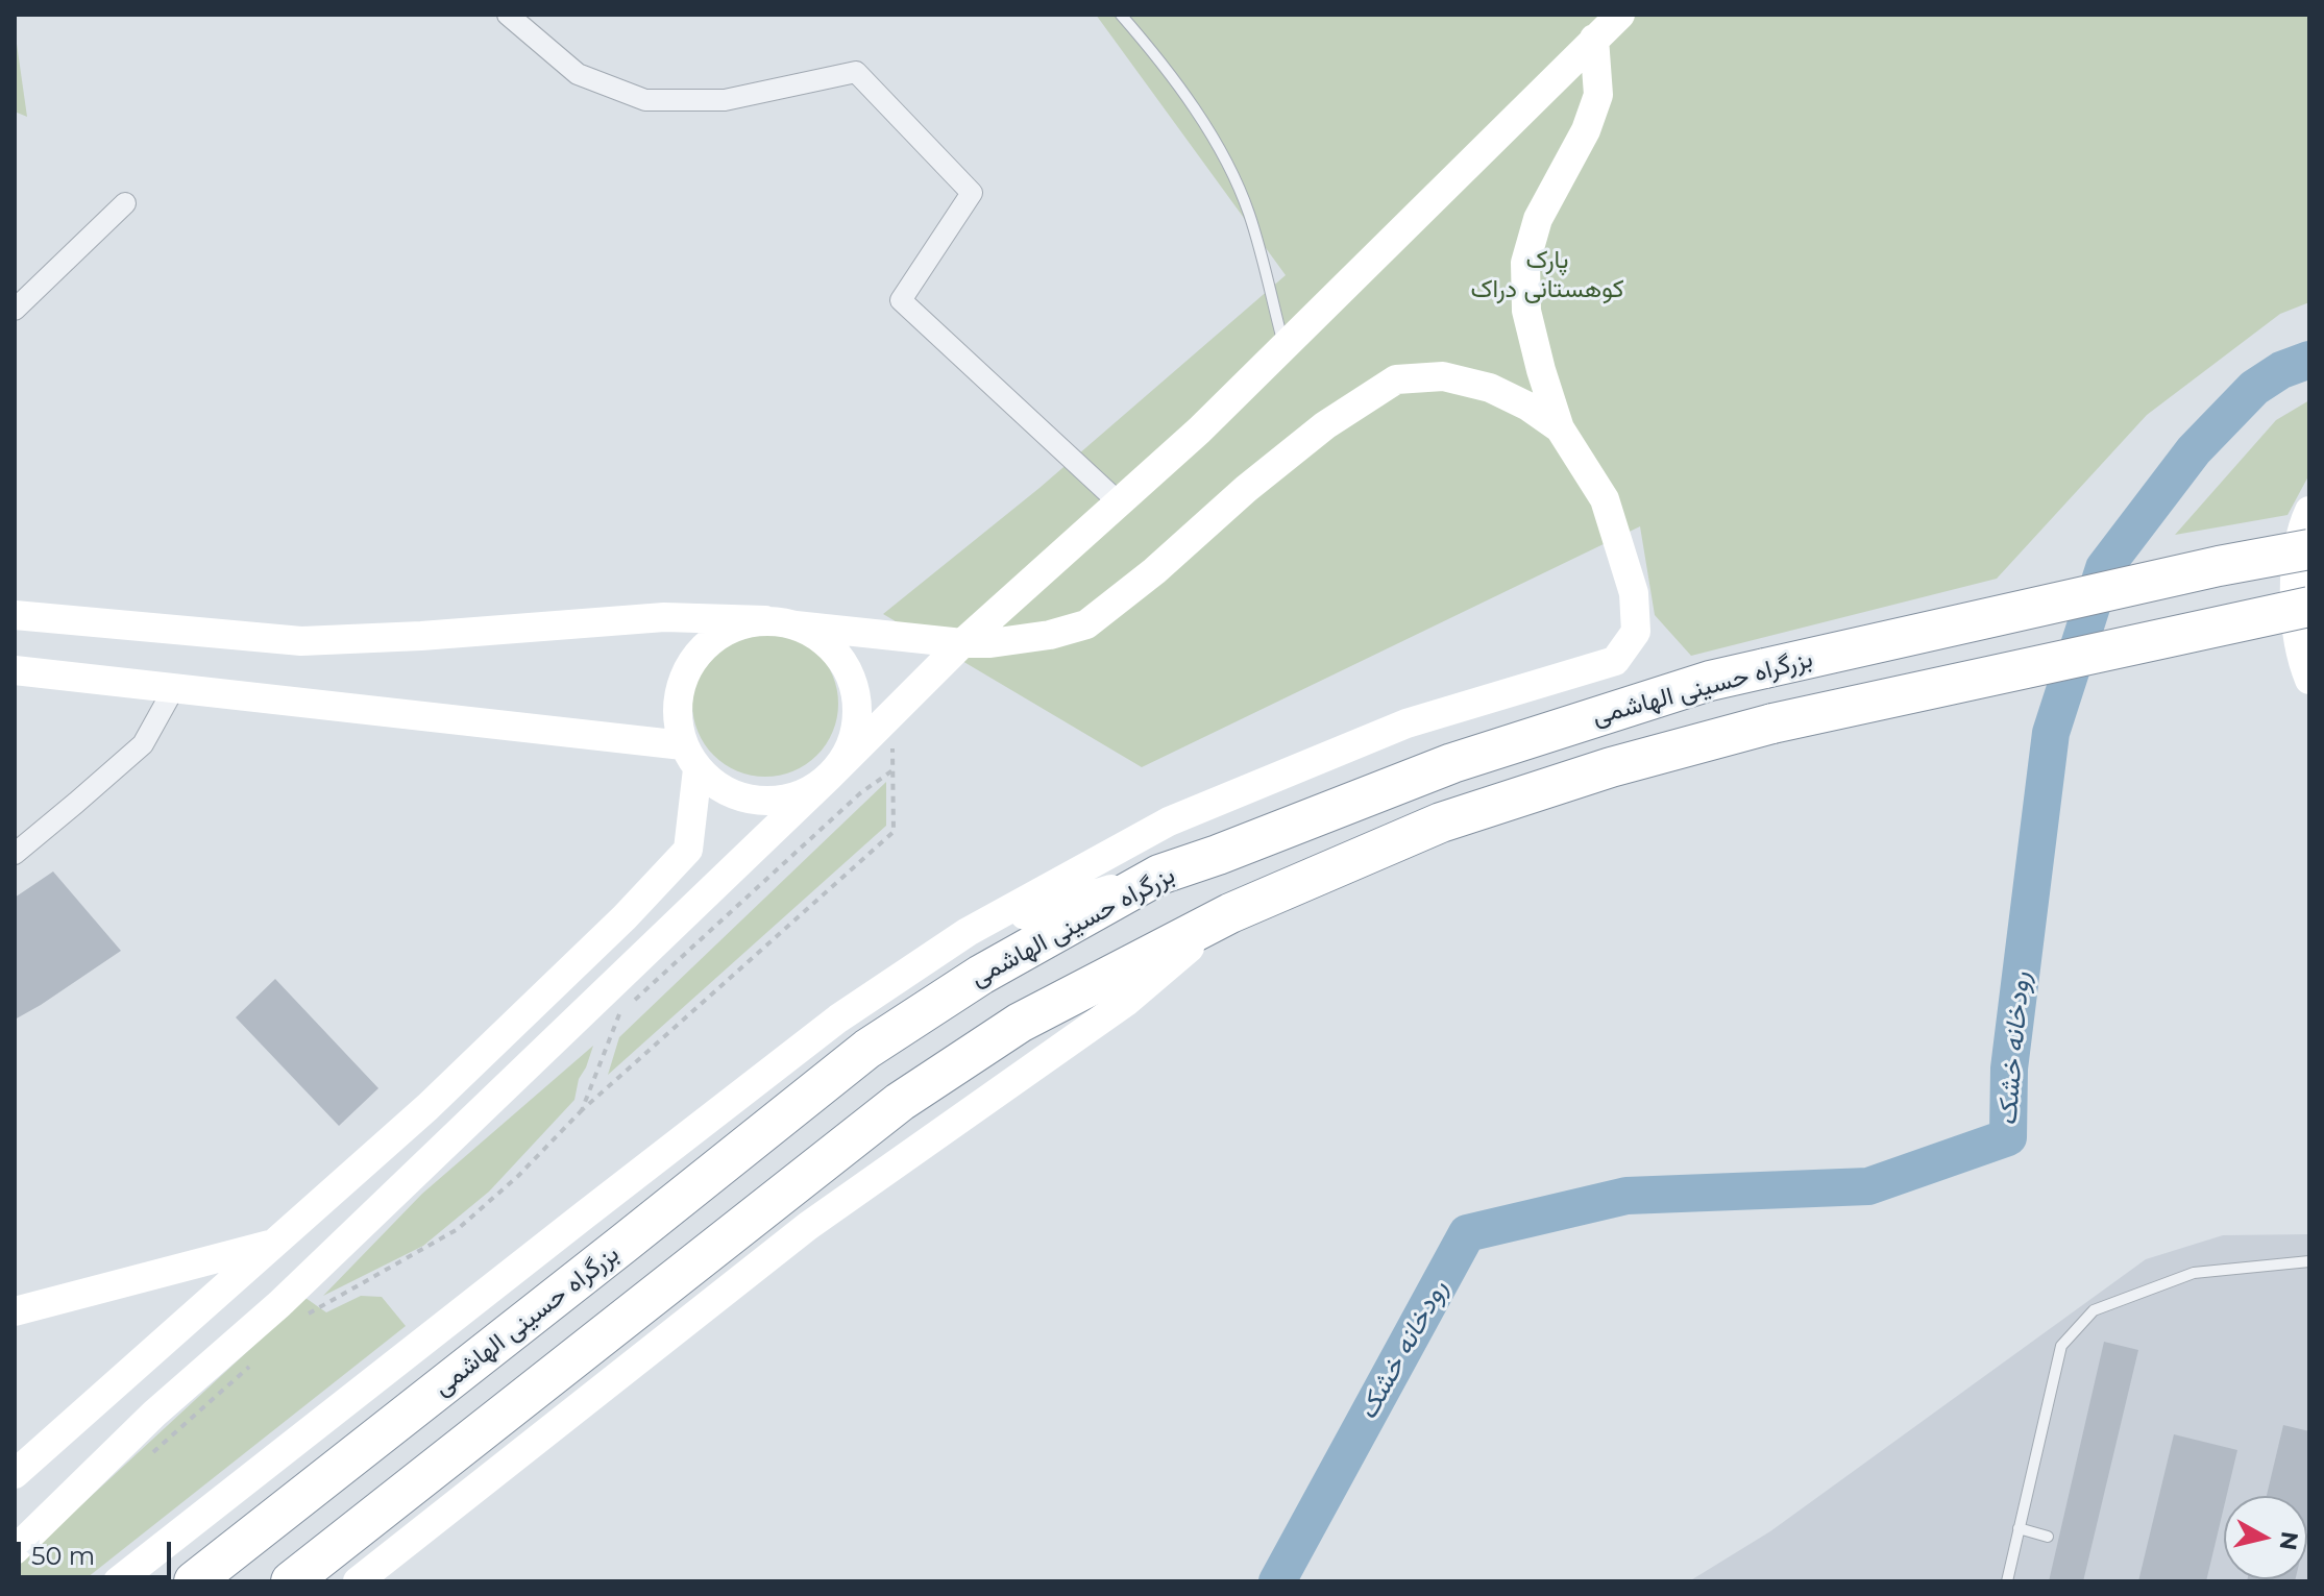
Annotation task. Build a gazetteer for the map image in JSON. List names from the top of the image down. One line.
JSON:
{"streets":{"highway":["بزرگراه حسینی الهاشمی"]},"water":["رودخانه خشک"],"parks":["پارک کوهستانی دراک"],"scale_bar":"50 m","north":"right"}
